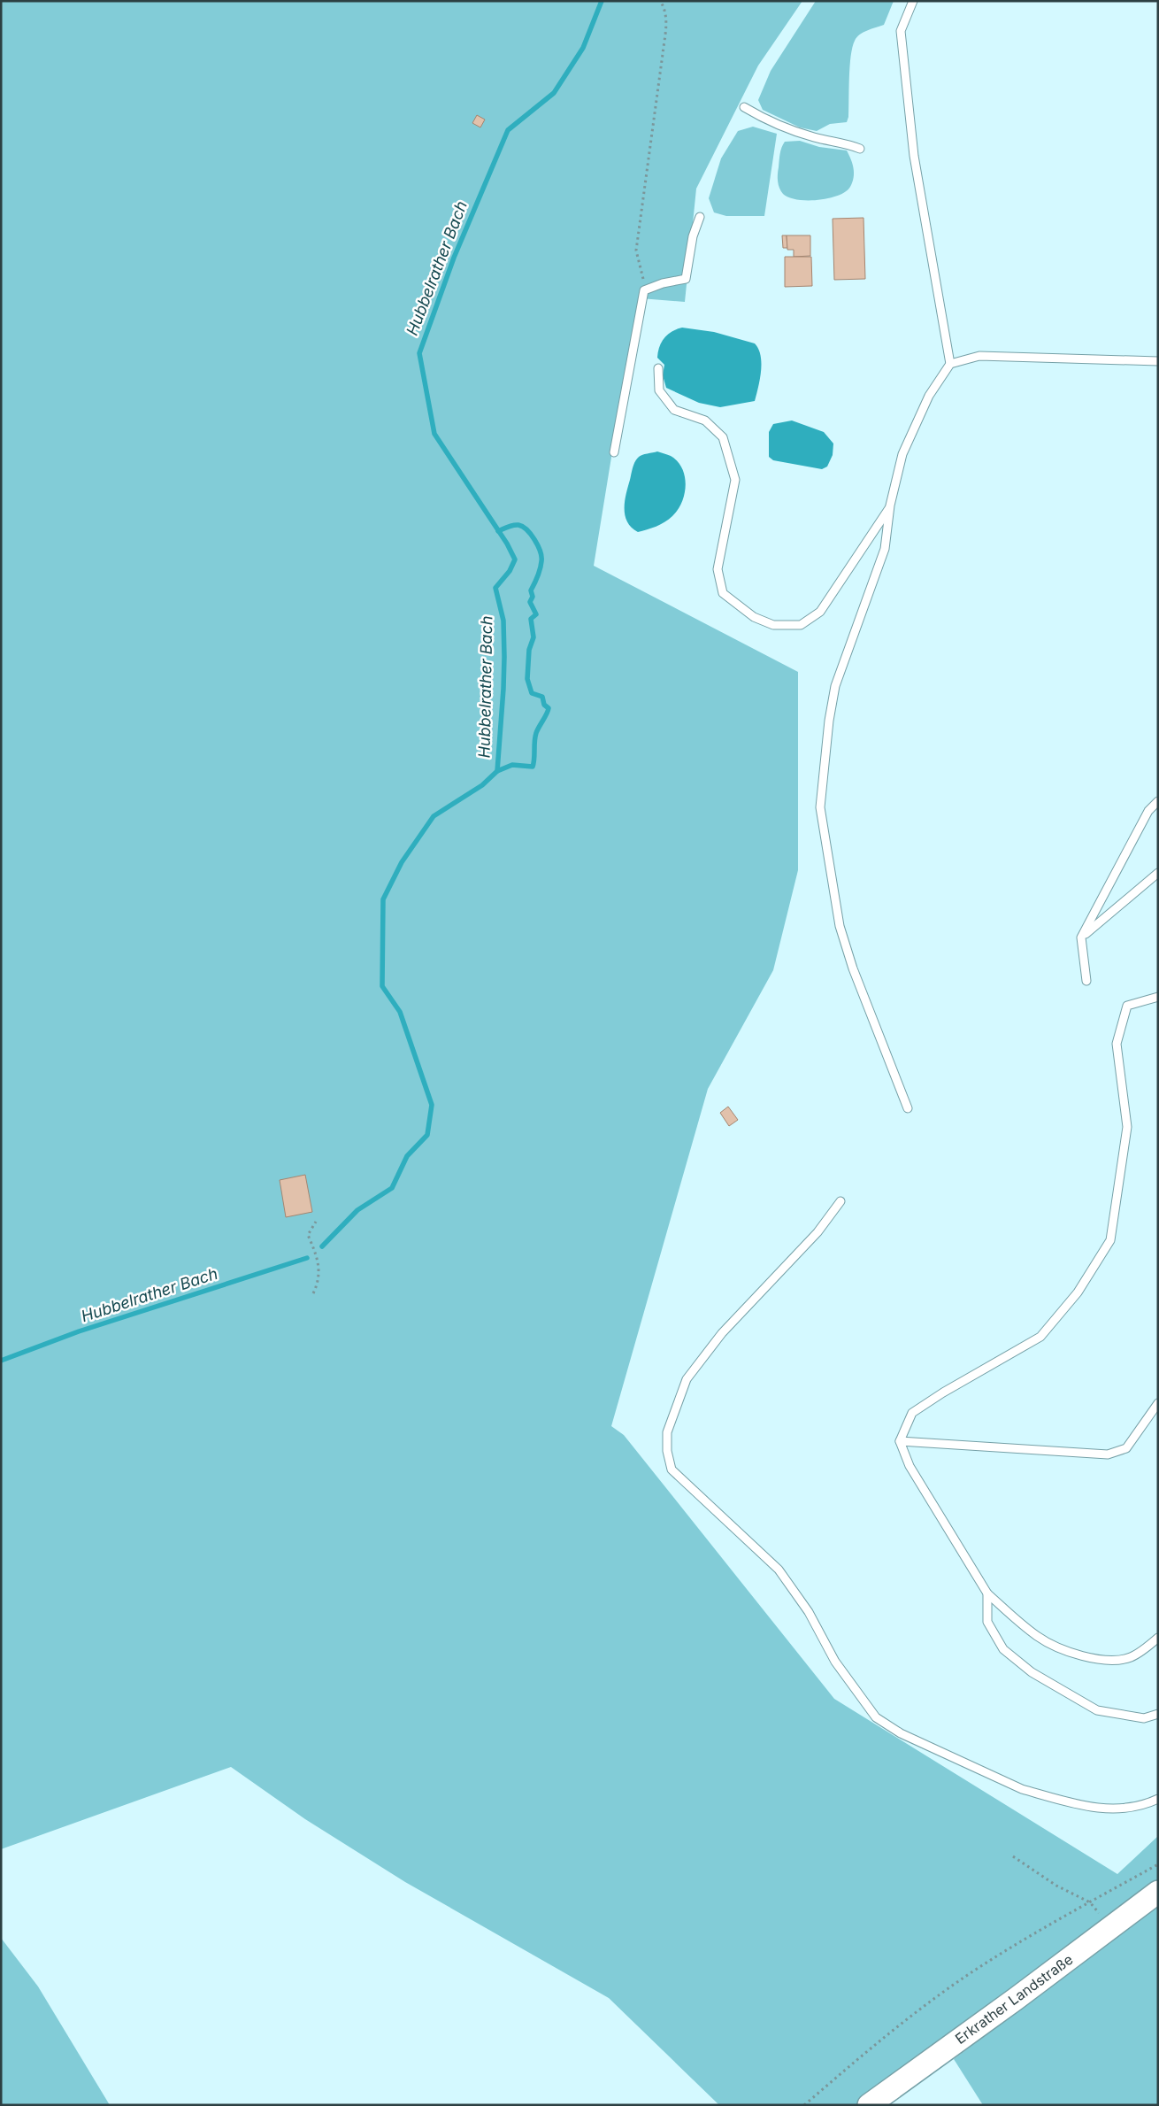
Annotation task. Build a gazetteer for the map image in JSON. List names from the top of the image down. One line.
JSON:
{"streets":{"street":["Erkrather Landstraße"]},"water":["Hubbelrather Bach"]}
